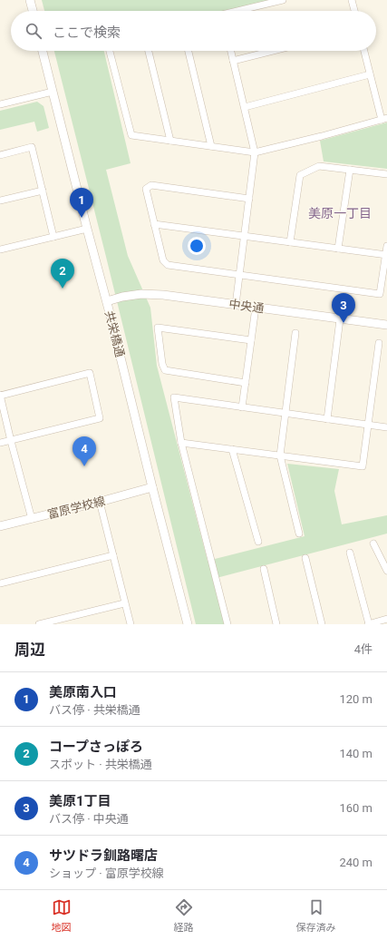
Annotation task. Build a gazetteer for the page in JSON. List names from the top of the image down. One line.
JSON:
{"streets":{"street":["中央通","共栄橋通","富原学校線"]},"crossings":[["中央通","共栄橋通"],["共栄橋通","富原学校線"]],"districts":["美原一丁目"],"page":{"search":"ここで検索","pins":["1","2","3","4"],"heading":["周辺","4件"],"list":[{"mark":"1","name":"美原南入口","note":"バス停 · 共栄橋通","value":"120 m"},{"mark":"2","name":"コープさっぽろ","note":"スポット · 共栄橋通","value":"140 m"},{"mark":"3","name":"美原1丁目","note":"バス停 · 中央通","value":"160 m"},{"mark":"4","name":"サツドラ釧路曙店","note":"ショップ · 富原学校線","value":"240 m"}],"nav":["地図","経路","保存済み"]}}
